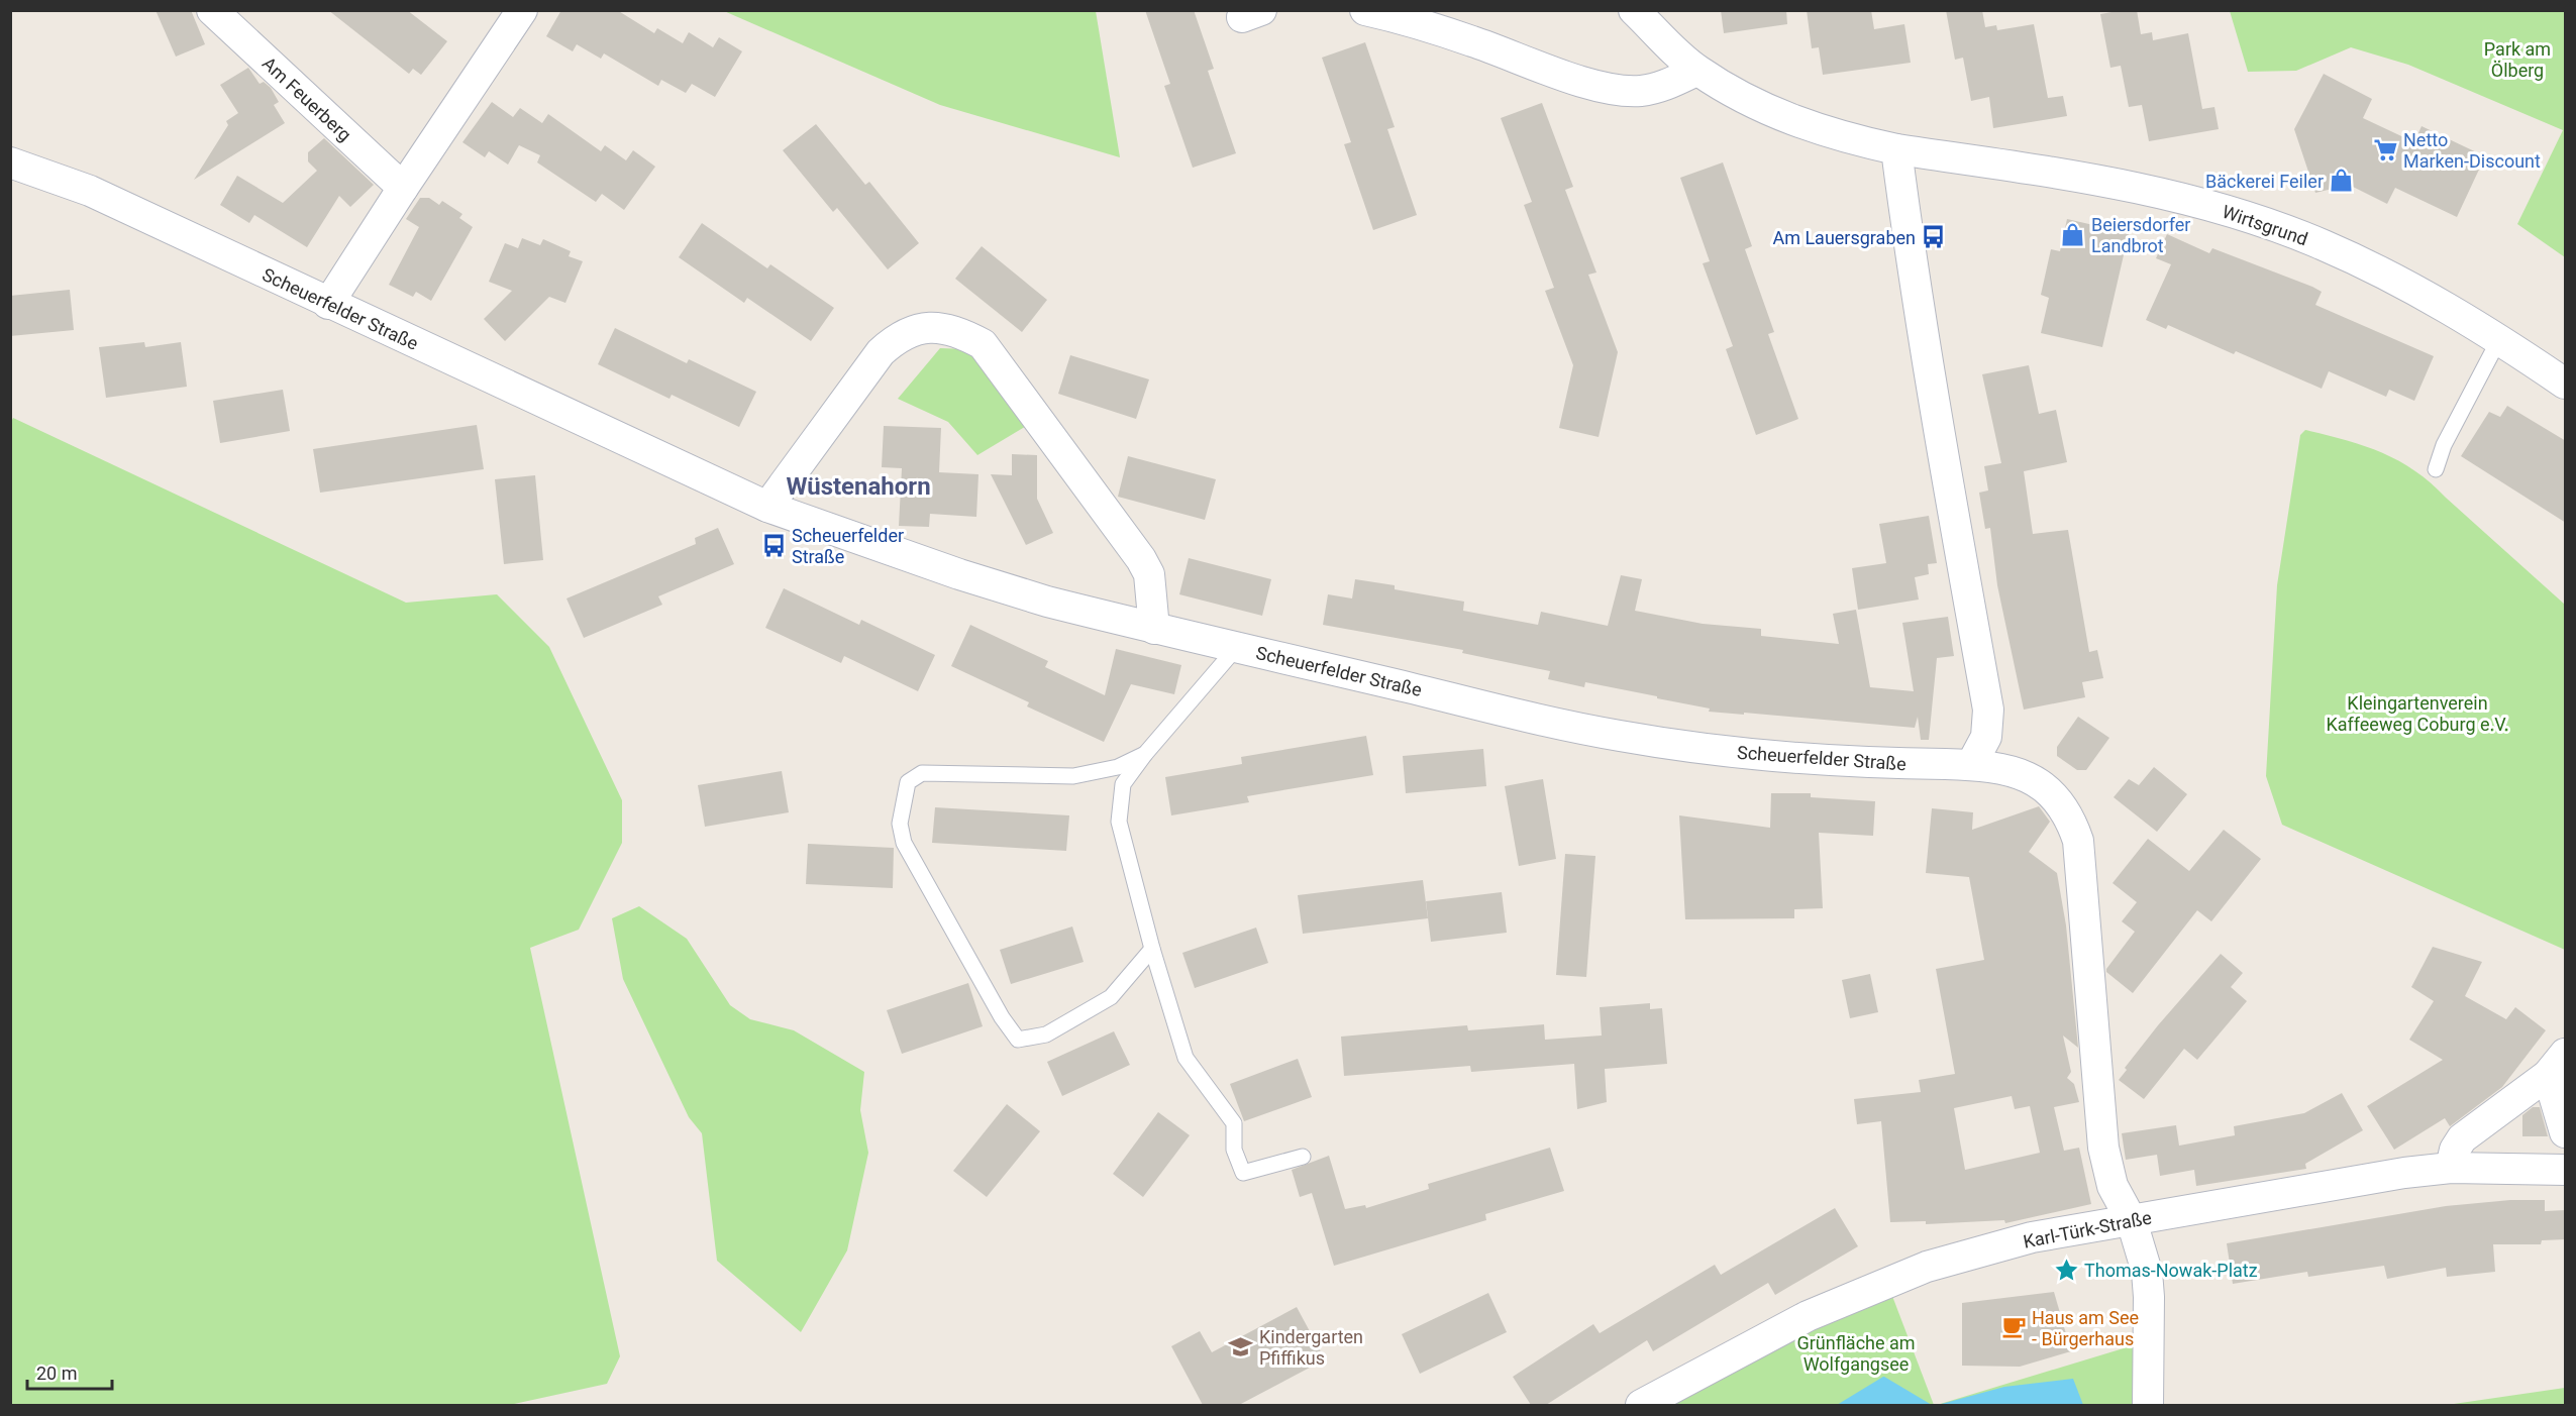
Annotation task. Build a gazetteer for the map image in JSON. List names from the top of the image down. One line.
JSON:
{"streets":{"street":["Am Feuerberg","Wirtsgrund","Scheuerfelder Straße","Karl-Türk-Straße"]},"crossings":[["Scheuerfelder Straße","Karl-Türk-Straße"]],"districts":["Wüstenahorn"],"parks":["Park am Ölberg","Kleingartenverein Kaffeeweg Coburg e.V.","Grünfläche am Wolfgangsee"],"places":{"supermarket":["Netto Marken-Discount"],"shop":["Bäckerei Feiler","Beiersdorfer Landbrot"],"bus stop":["Am Lauersgraben","Scheuerfelder Straße"],"place":["Thomas-Nowak-Platz"],"cafe":["Haus am See - Bürgerhaus"],"school or university":["Kindergarten Pfiffikus"]},"scale_bar":"20 m"}
